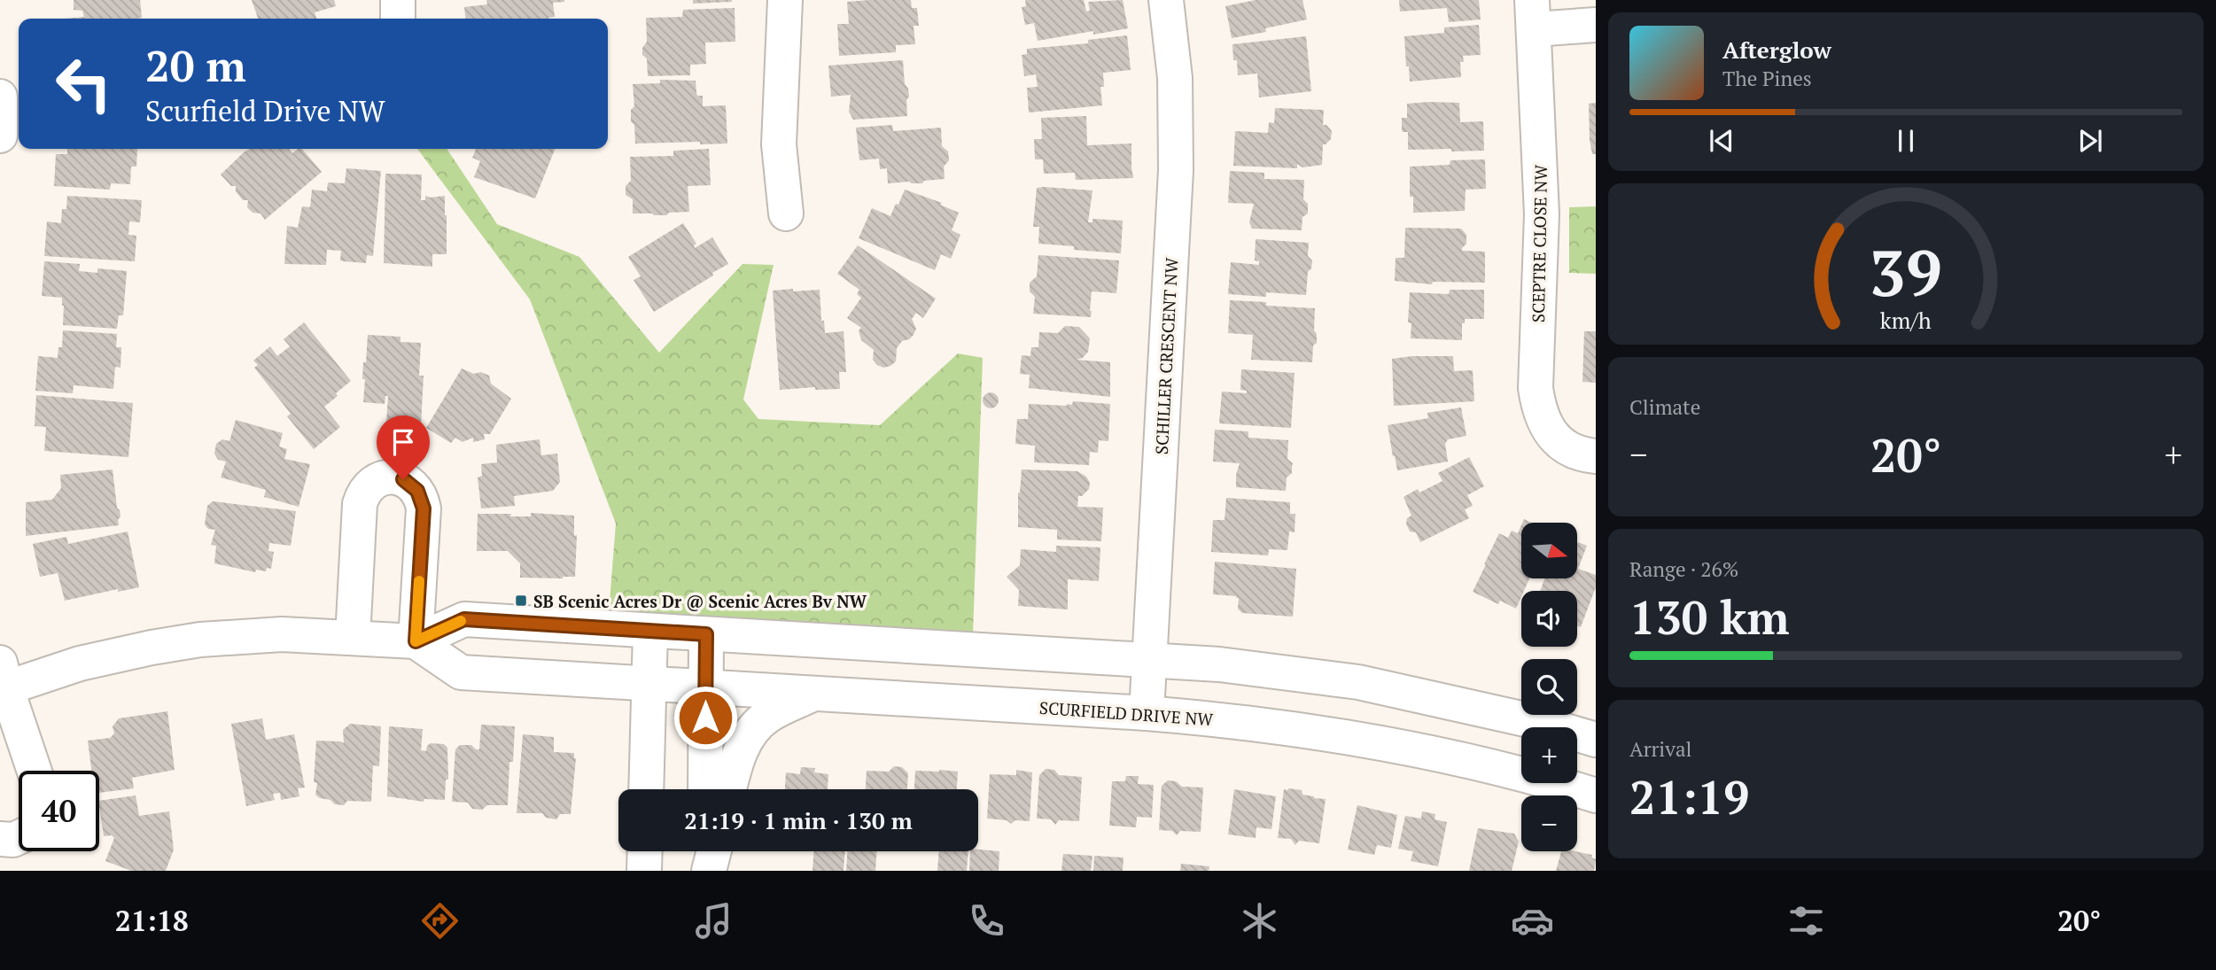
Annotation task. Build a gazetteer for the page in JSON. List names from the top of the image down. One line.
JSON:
{"streets":{"street":["SCEPTRE CLOSE NW","SCHILLER CRESCENT NW","SCURFIELD DRIVE NW"]},"crossings":[["SCHILLER CRESCENT NW","SCURFIELD DRIVE NW"]],"places":{"transit":["SB Scenic Acres Dr @ Scenic Acres Bv NW"]},"north":"right","page":{"turn":["20 m","Scurfield Drive NW"],"song":["Afterglow","The Pines"],"tile":["Climate",["Range · 26%","130 km"],["Arrival","21:19"]],"heat":["−","20°","+"],"map_buttons":["+","−"],"limit":"40","trip":"21:19 · 1 min · 130 m","tabs":["21:18","20°"],"gauge":["39","km/h"]}}
